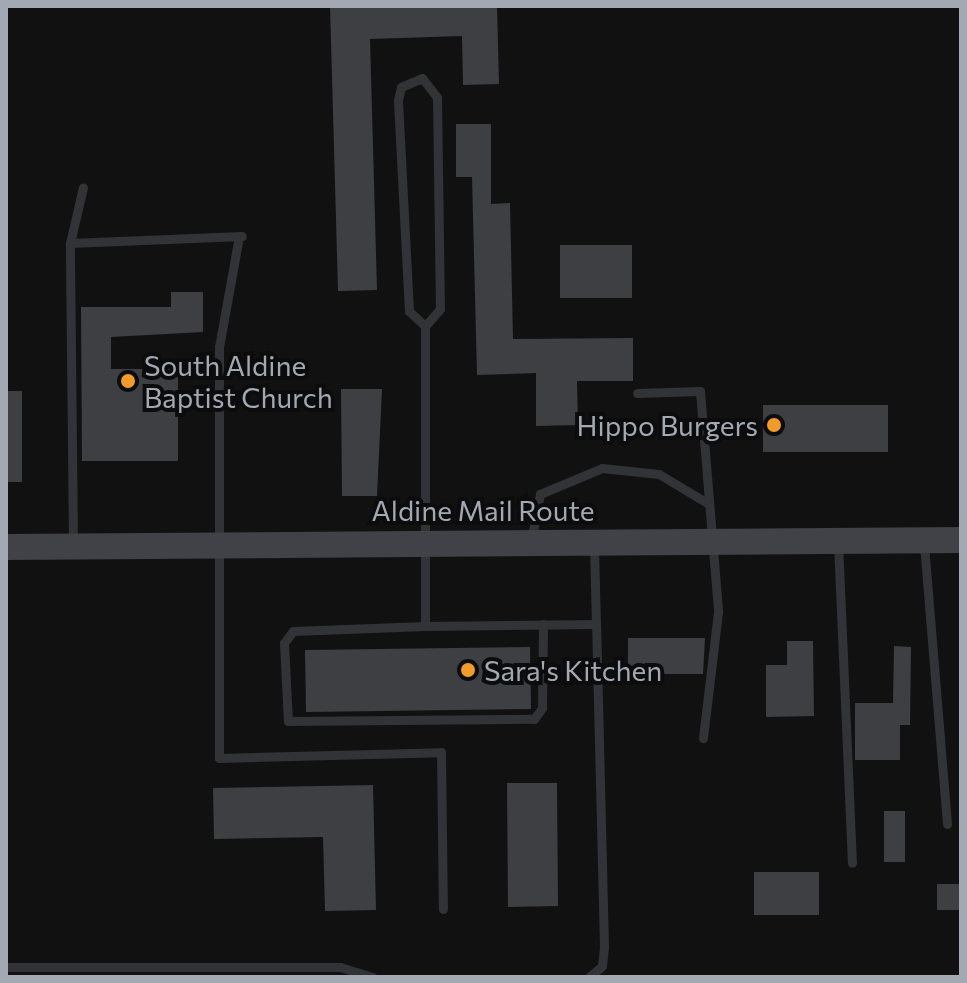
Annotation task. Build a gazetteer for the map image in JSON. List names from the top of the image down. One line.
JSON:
{"streets":{"main road":["Aldine Mail Route"]},"places":["South Aldine Baptist Church","Hippo Burgers","Sara's Kitchen"]}
